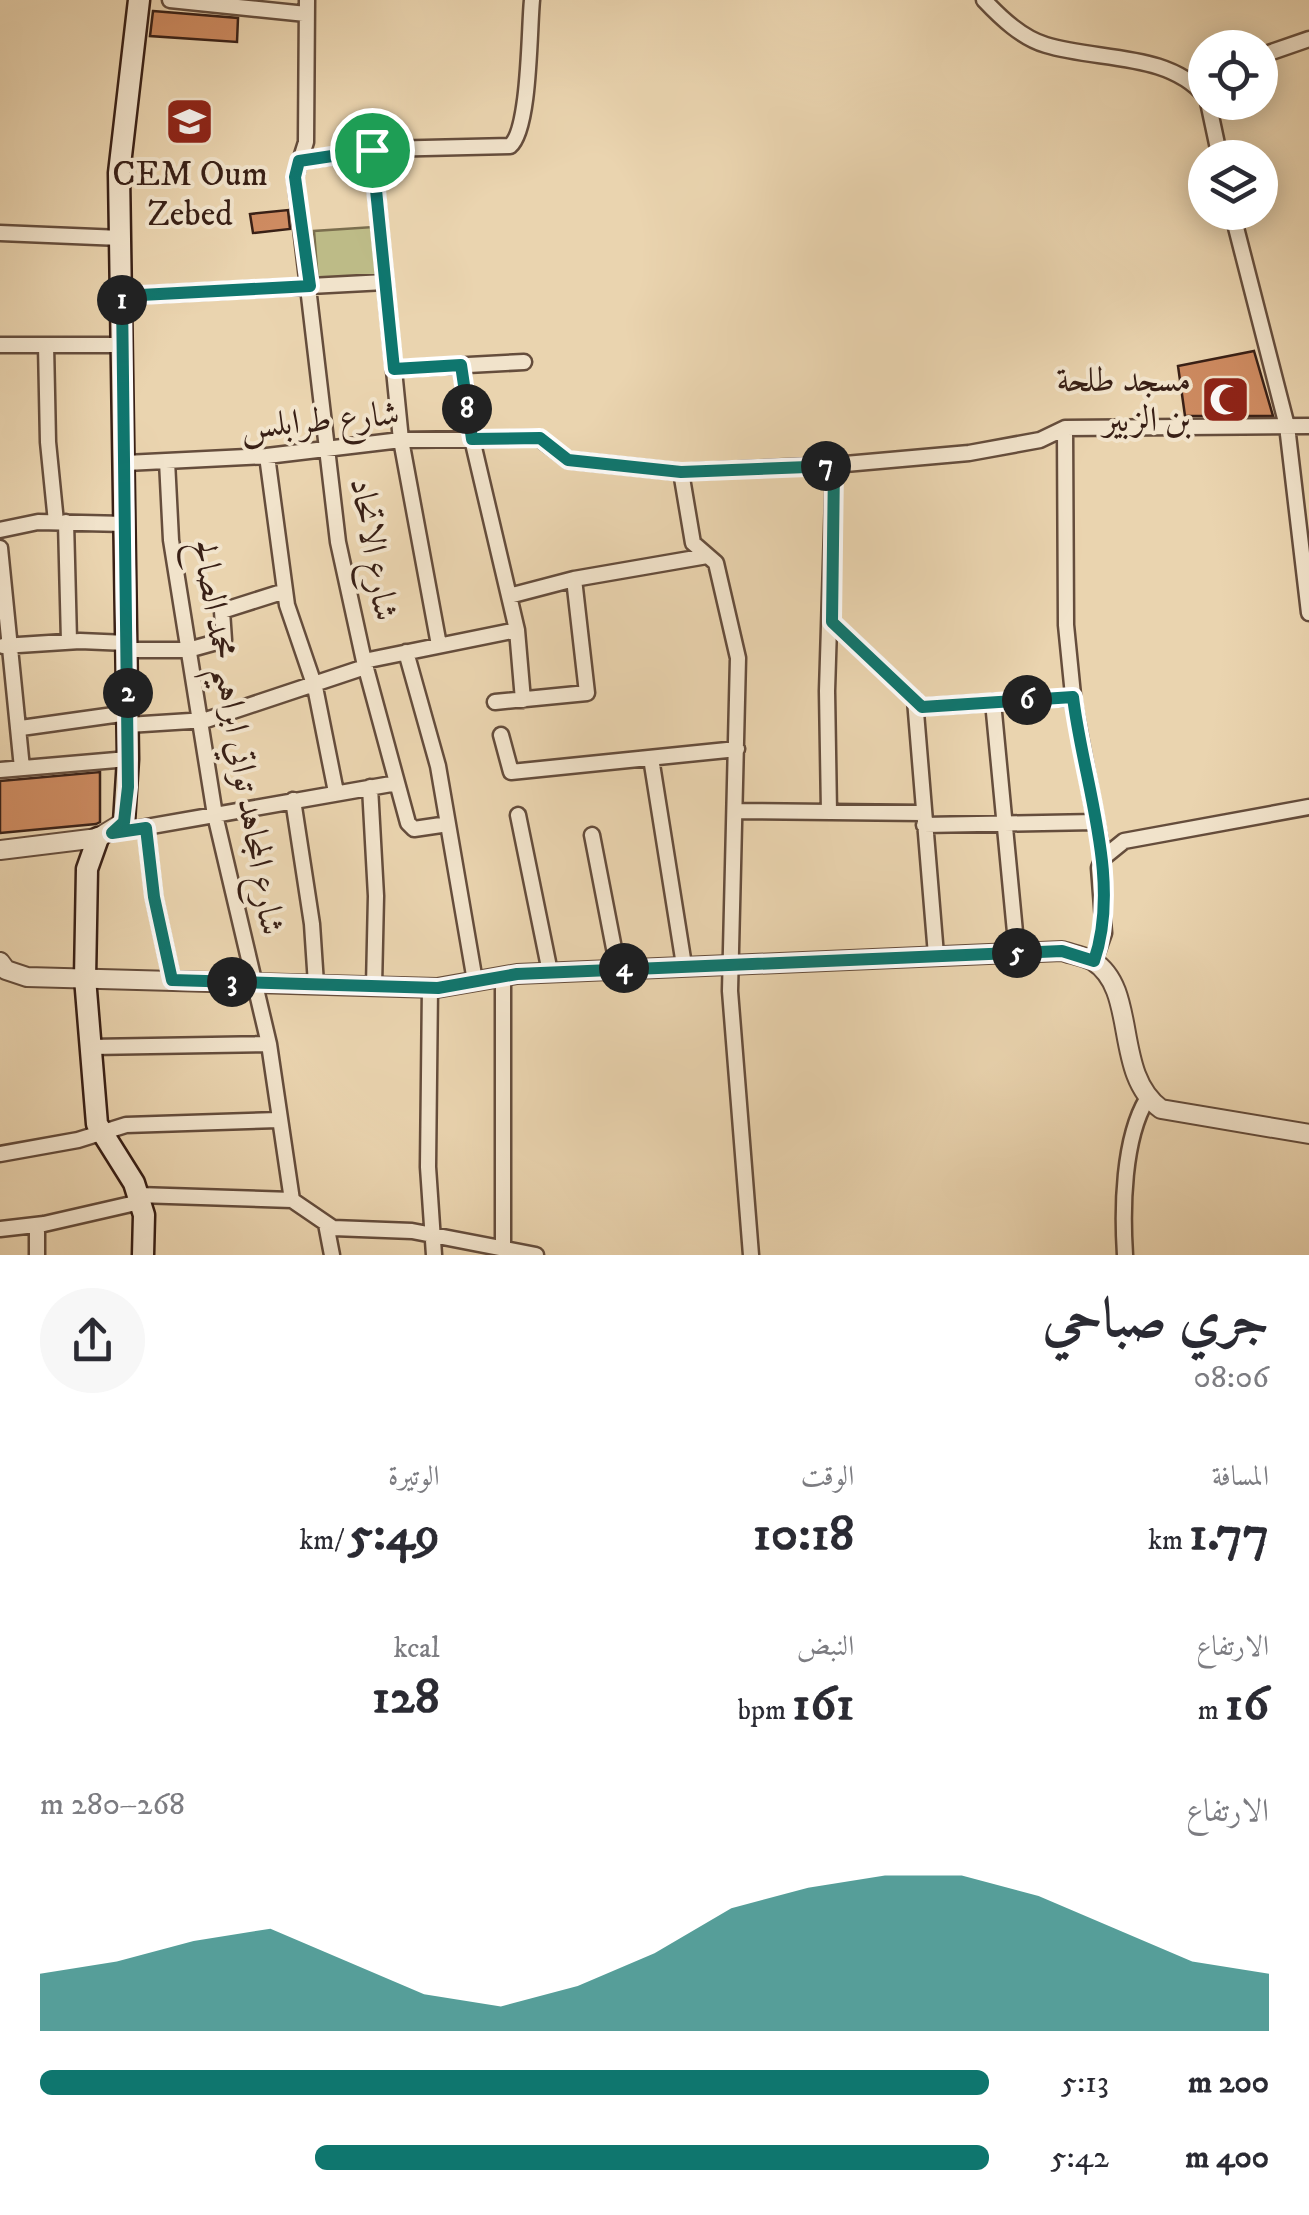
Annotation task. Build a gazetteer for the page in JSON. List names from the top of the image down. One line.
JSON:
{"streets":{"street":["شارع طرابلس","شارع الاتحاد","شارع المجاهد تواتي ابراهيم محمد الصالح"]},"crossings":[["شارع طرابلس","شارع الاتحاد"],["شارع طرابلس","شارع المجاهد تواتي ابراهيم محمد الصالح"]],"places":{"school or university":["CEM Oum Zebed"],"mosque":["مسجد طلحة بن الزبير"]},"page":{"pins":["1","8","7","2","6","5","4","3"],"heading":["جري صباحي","08:06"],"stats":[["المسافة","1.77 km"],["الوقت","10:18"],["الوتيرة","5:49 /km"],["الارتفاع","16 m"],["النبض","161 bpm"],["kcal","128"]],"chart":["الارتفاع","268–280 m"],"list":[{"name":"200 m","note":"5:13"},{"name":"400 m","note":"5:42"}]}}
